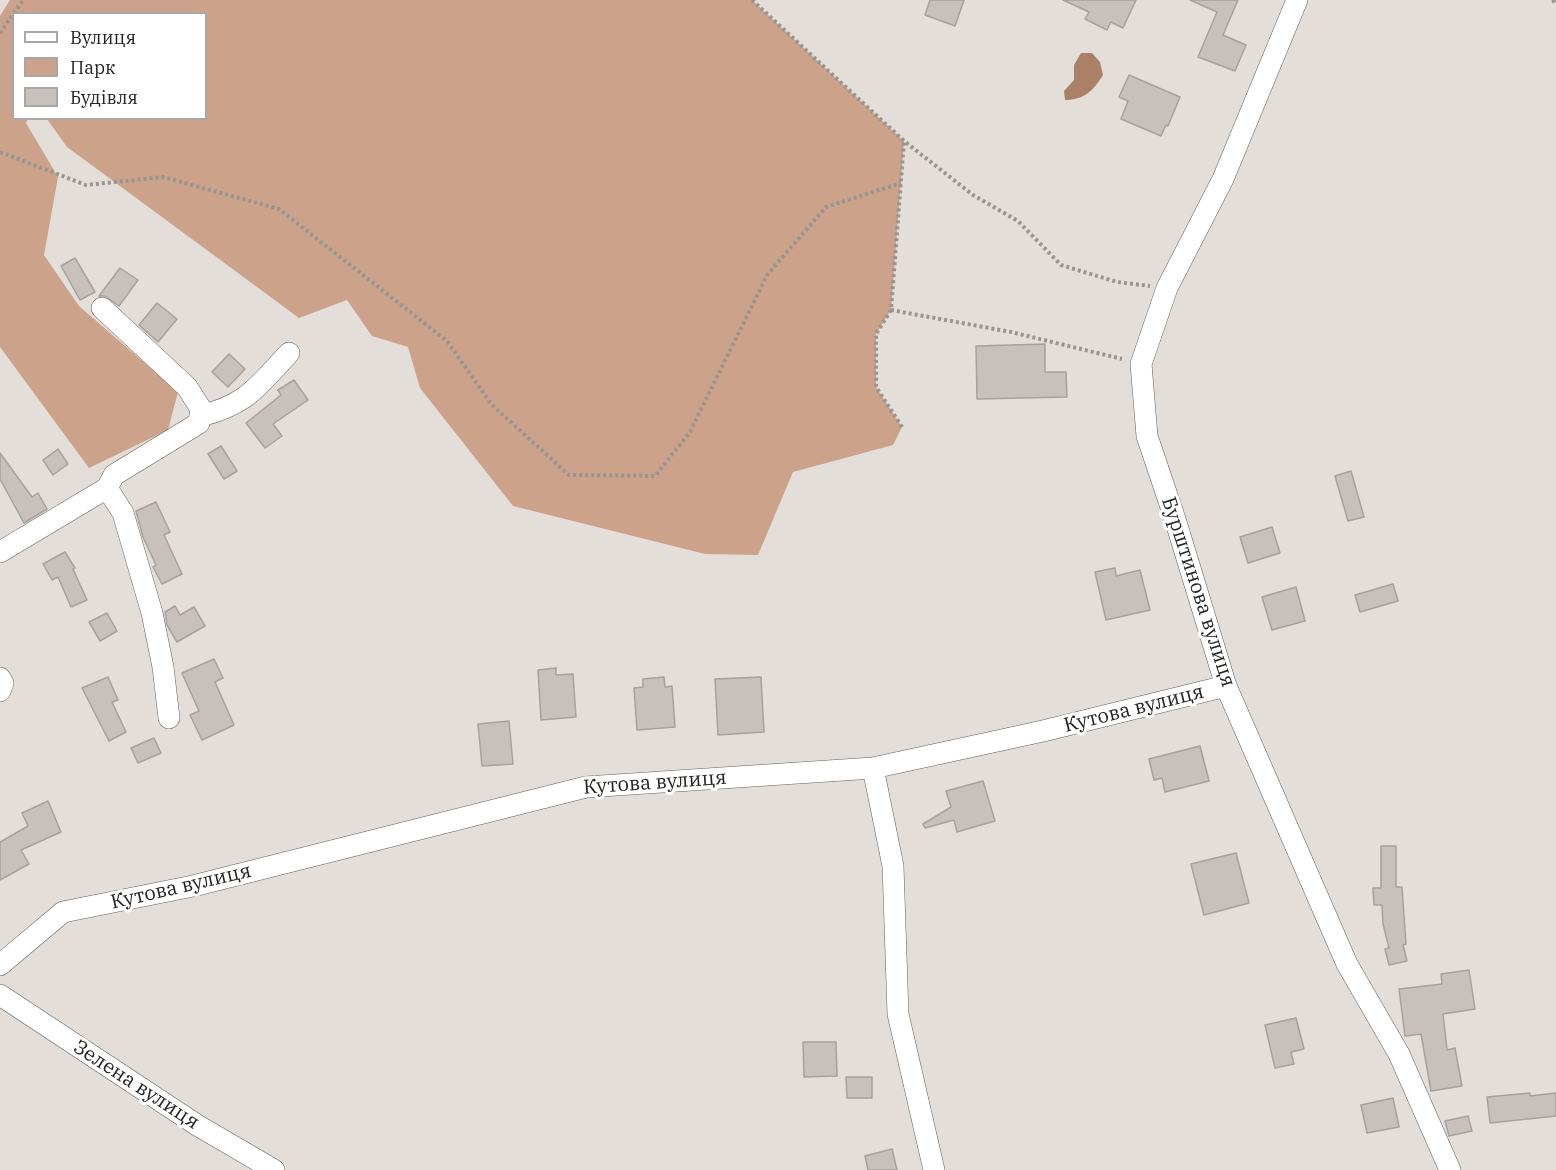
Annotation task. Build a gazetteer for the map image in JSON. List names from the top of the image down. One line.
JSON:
{"streets":{"street":["Бурштинова вулиця","Кутова вулиця","Зелена вулиця"]},"crossings":[["Бурштинова вулиця","Кутова вулиця"]],"legend":["Вулиця","Парк","Будівля"]}
